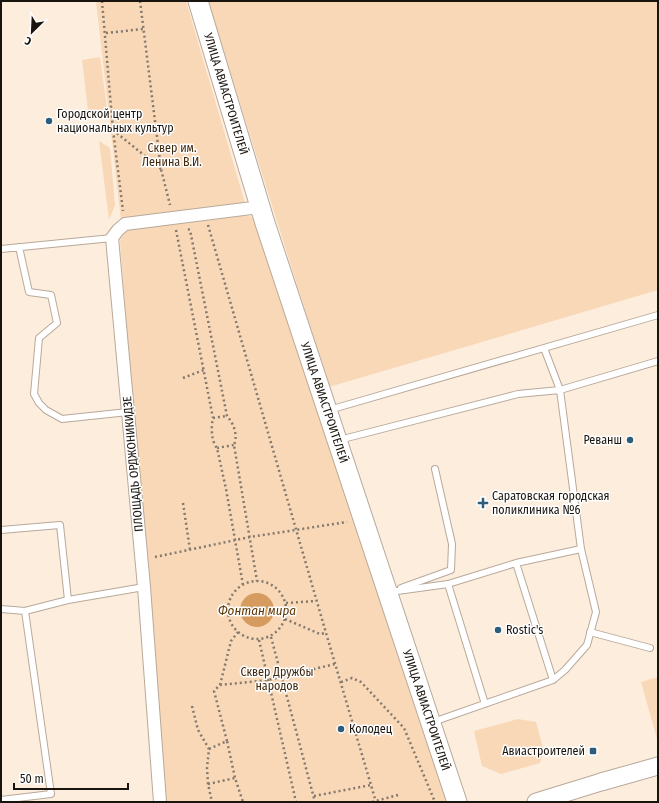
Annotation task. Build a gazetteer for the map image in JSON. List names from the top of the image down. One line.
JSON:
{"streets":{"main road":["УЛИЦА АВИАСТРОИТЕЛЕЙ"],"street":["ПЛОЩАДЬ ОРДЖОНИКИДЗЕ"]},"water":["Фонтан мира"],"parks":["Сквер им. Ленина В.И.","Сквер Дружбы народов"],"places":{"other":["Городской центр национальных культур","Реванш","Rostic's","Колодец"],"health":["Саратовская городская поликлиника №6"],"transit":["Авиастроителей"]},"scale_bar":"50 m","north":"bottom left"}
